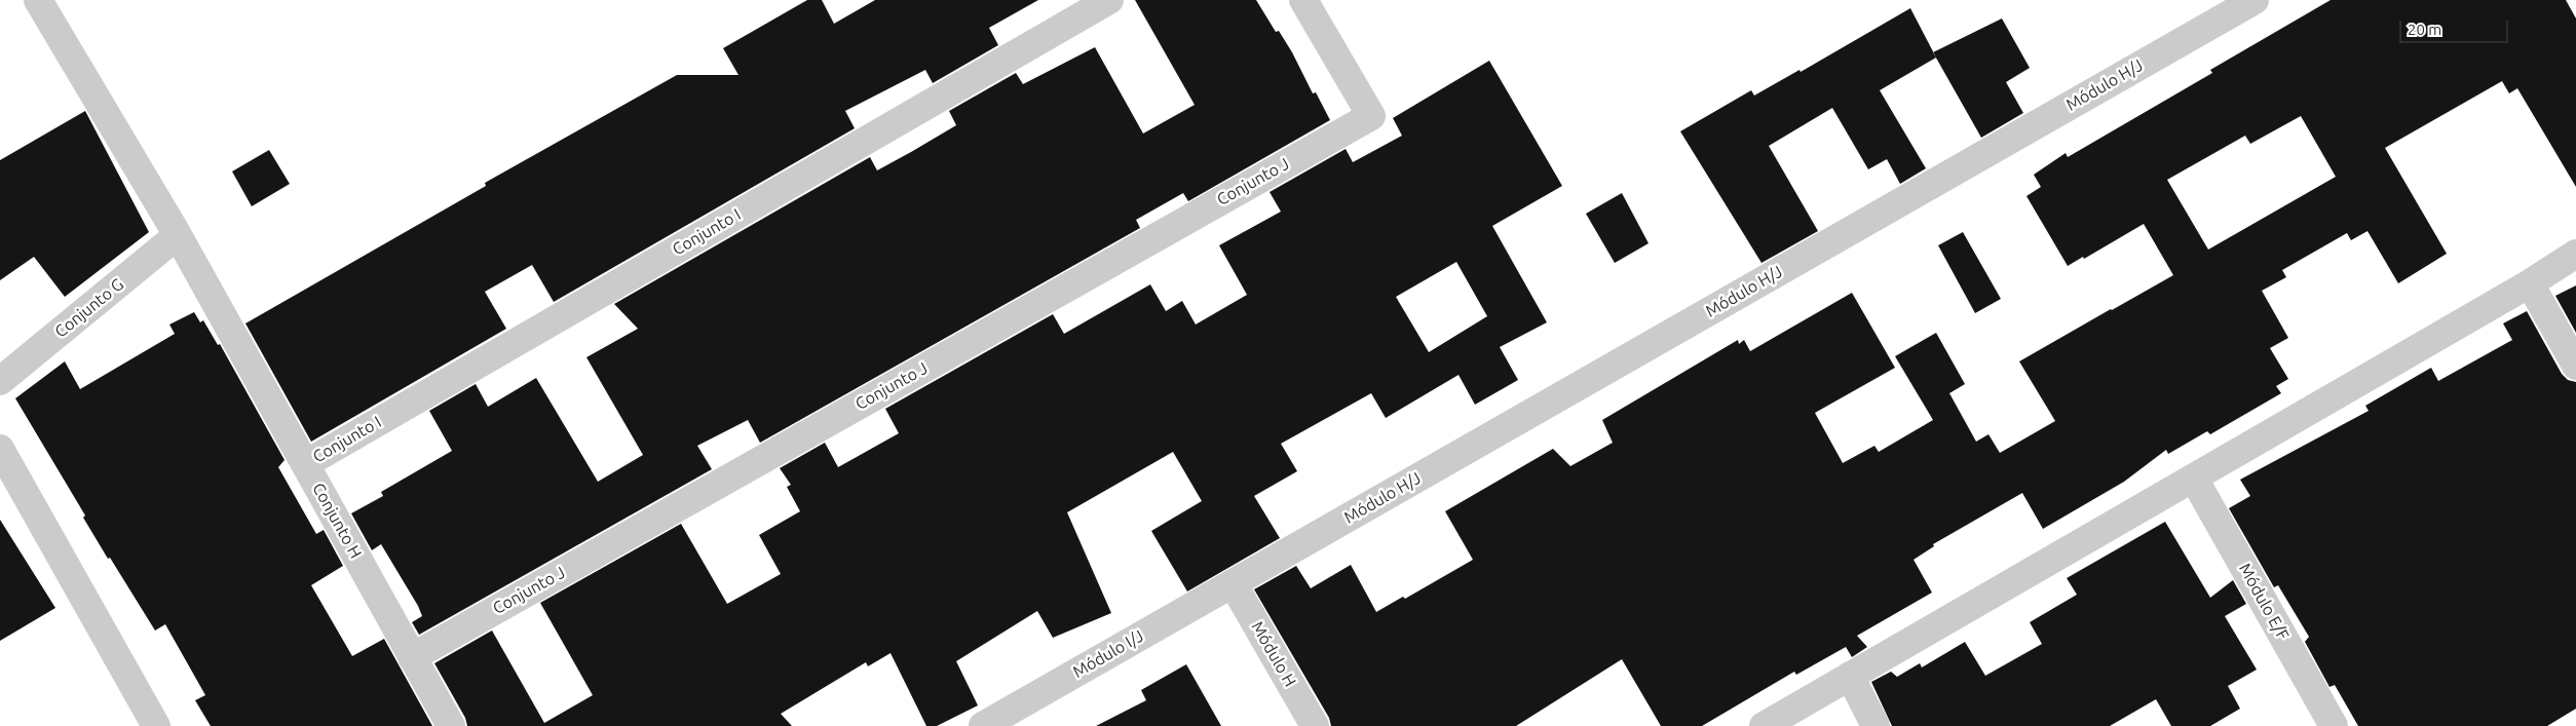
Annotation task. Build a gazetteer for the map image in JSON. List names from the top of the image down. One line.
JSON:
{"streets":{"street":["Módulo H/J","Conjunto J","Conjunto I","Conjunto G","Conjunto H","Módulo E/F","Módulo I/J","Módulo H"]},"crossings":[["Módulo H/J","Módulo I/J"],["Módulo H/J","Módulo H"],["Conjunto J","Conjunto H"],["Conjunto I","Conjunto H"],["Conjunto G","Conjunto H"],["Módulo I/J","Módulo H"]],"scale_bar":"20 m"}
